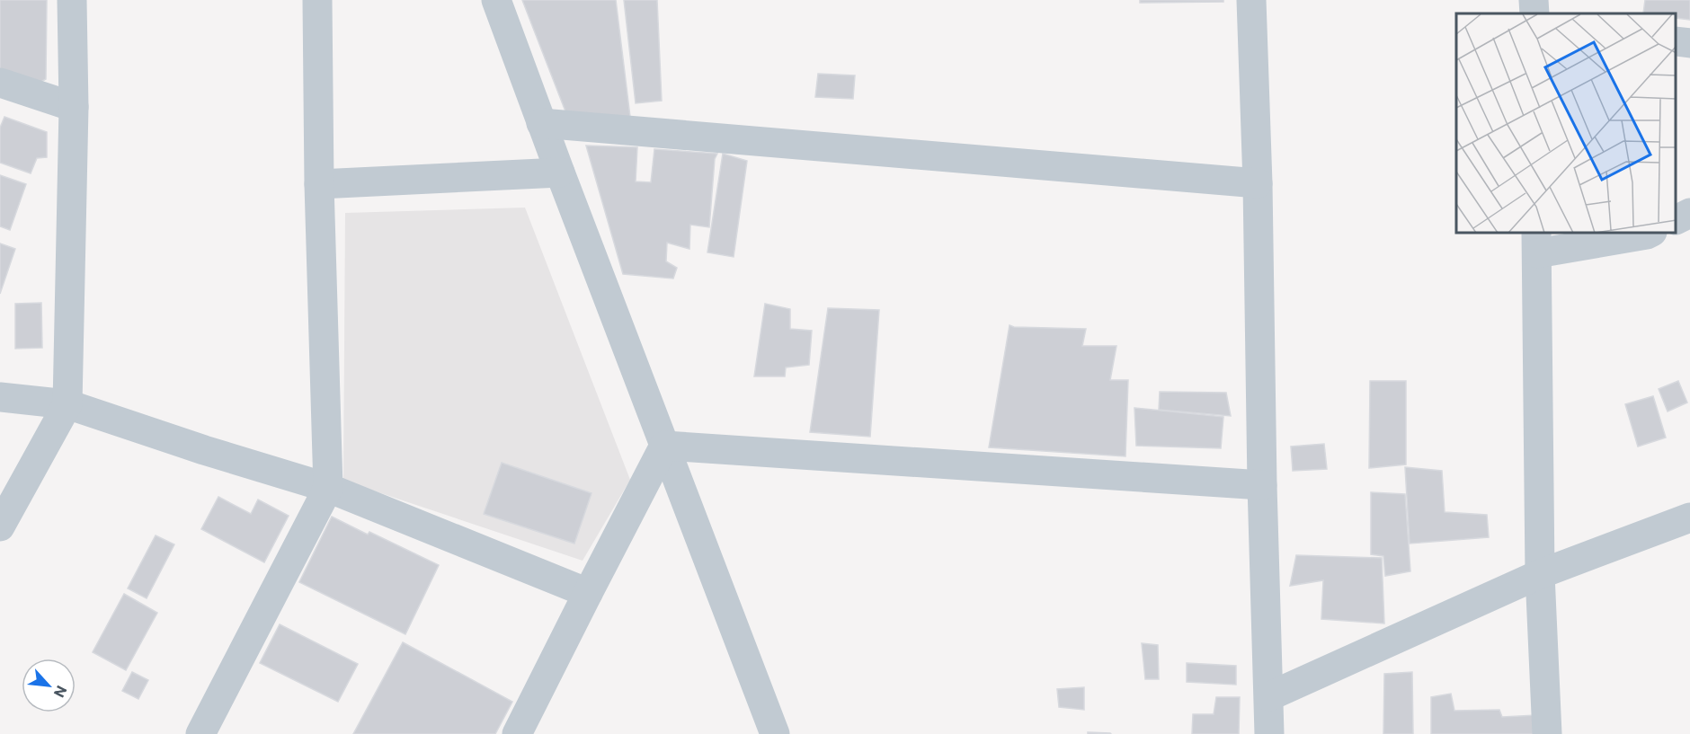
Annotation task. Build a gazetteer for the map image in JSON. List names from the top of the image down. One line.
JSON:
{"north":"bottom right"}
